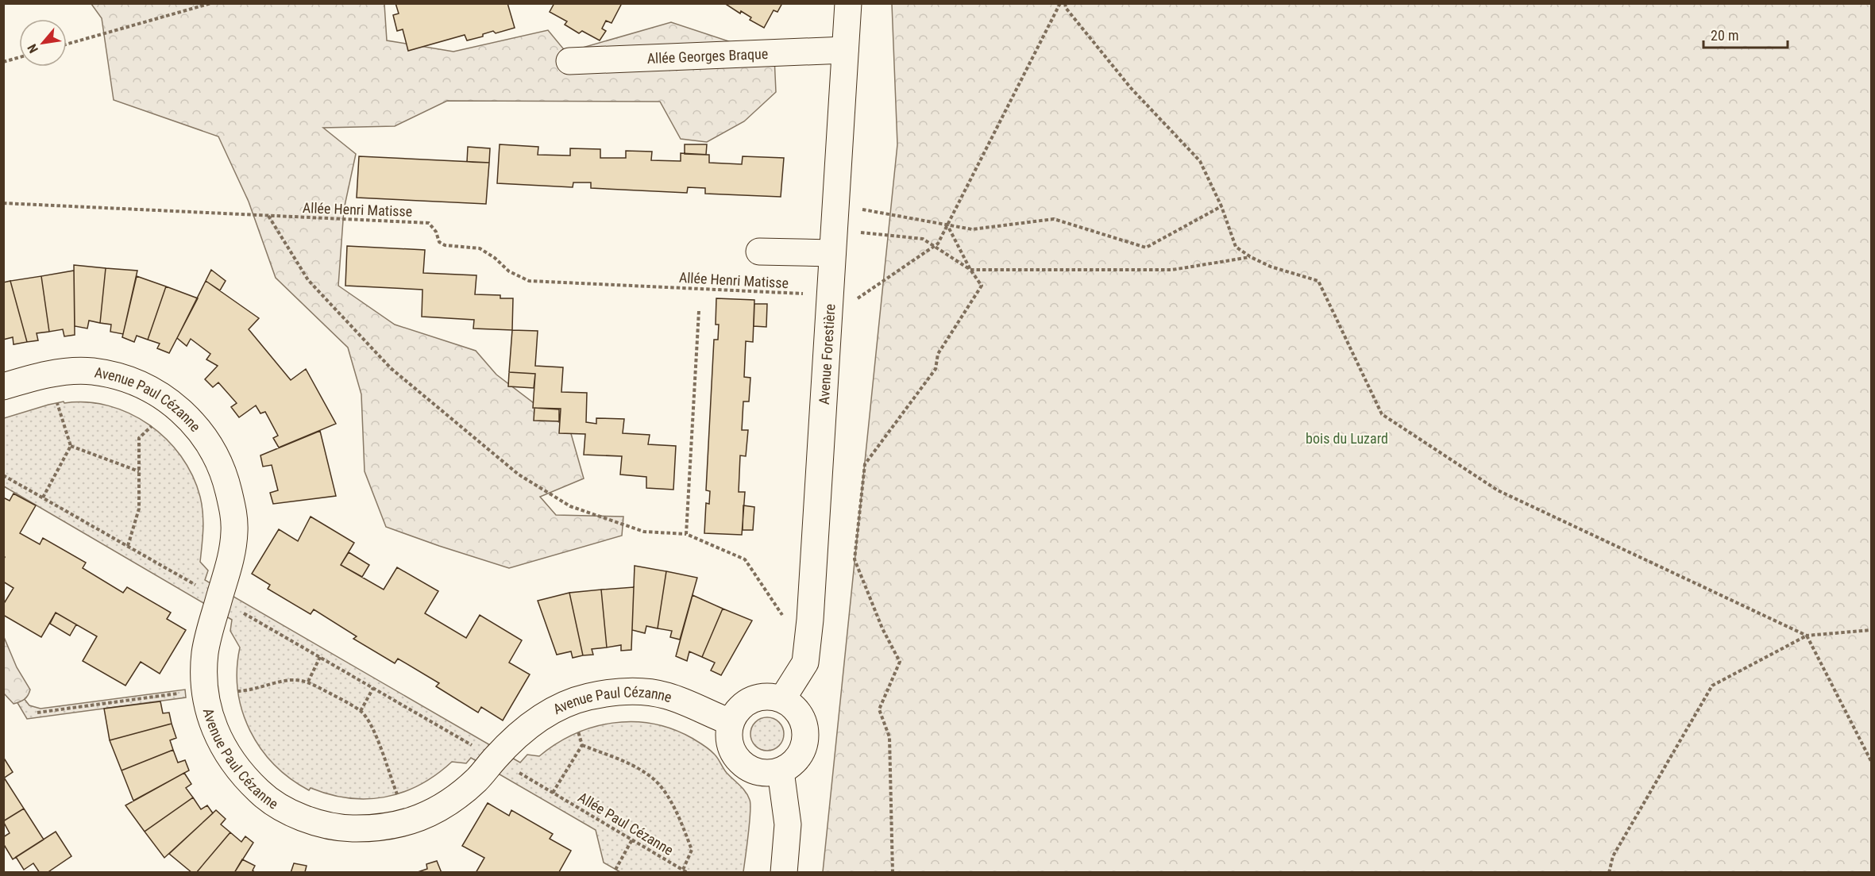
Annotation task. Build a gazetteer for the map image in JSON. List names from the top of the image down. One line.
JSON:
{"streets":{"street":["Allée Georges Braque","Avenue Forestière","Avenue Paul Cézanne"],"path":["Allée Henri Matisse","Allée Paul Cézanne"]},"crossings":[["Allée Georges Braque","Avenue Forestière"],["Allée Henri Matisse","Avenue Forestière"],["Avenue Forestière","Avenue Paul Cézanne"]],"parks":["bois du Luzard"],"scale_bar":"20 m","north":"bottom left"}
